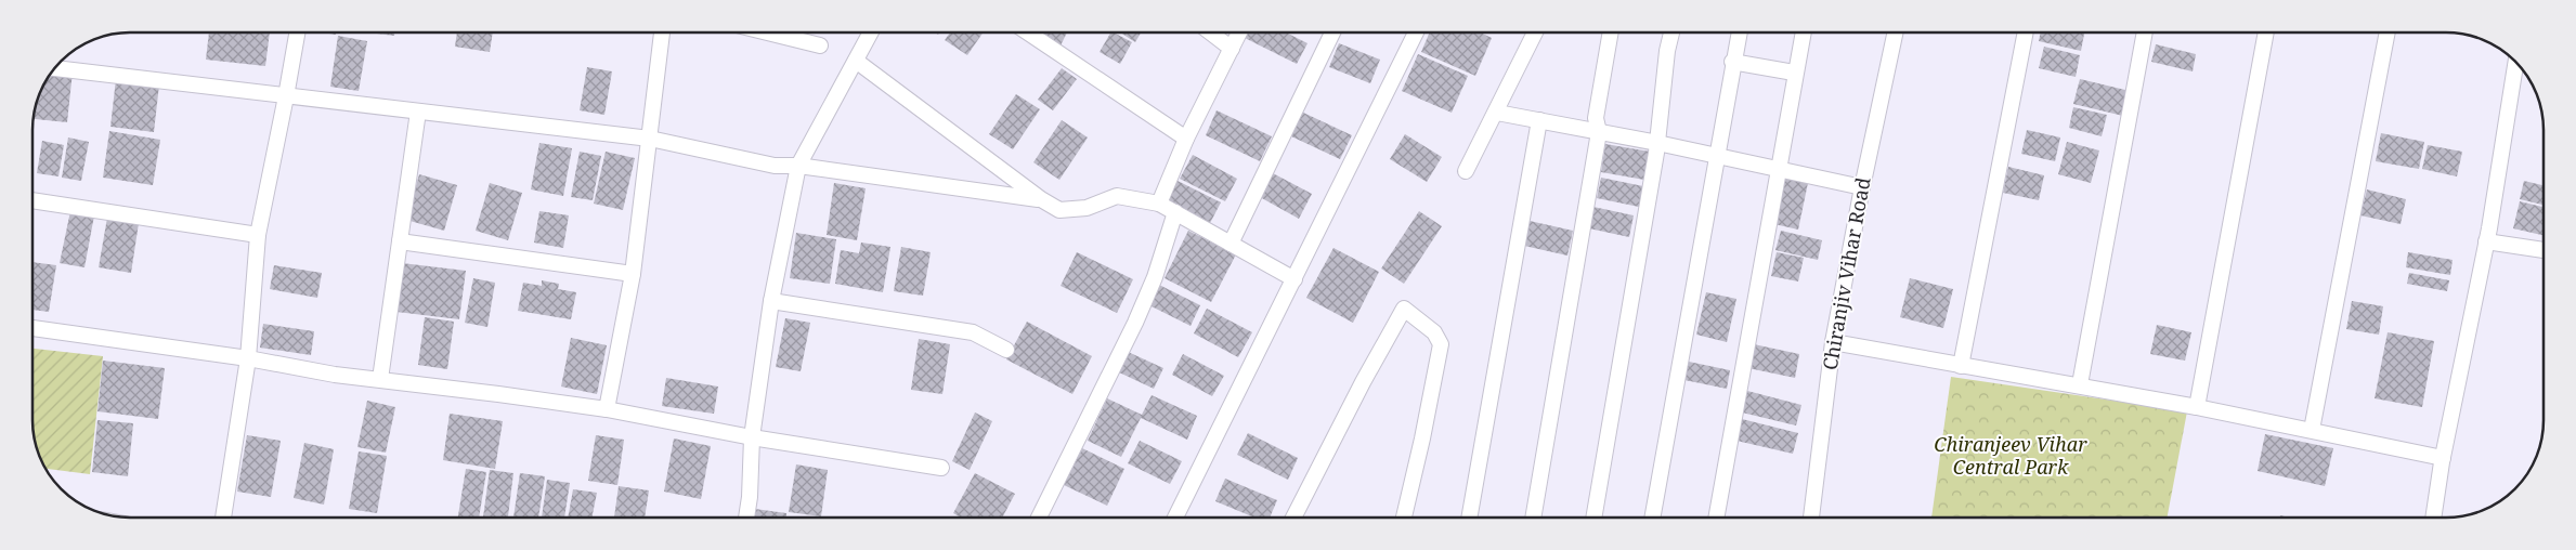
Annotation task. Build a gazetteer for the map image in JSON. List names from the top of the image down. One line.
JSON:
{"streets":{"street":["Chiranjiv Vihar Road"]},"parks":["Chiranjeev Vihar Central Park"]}
